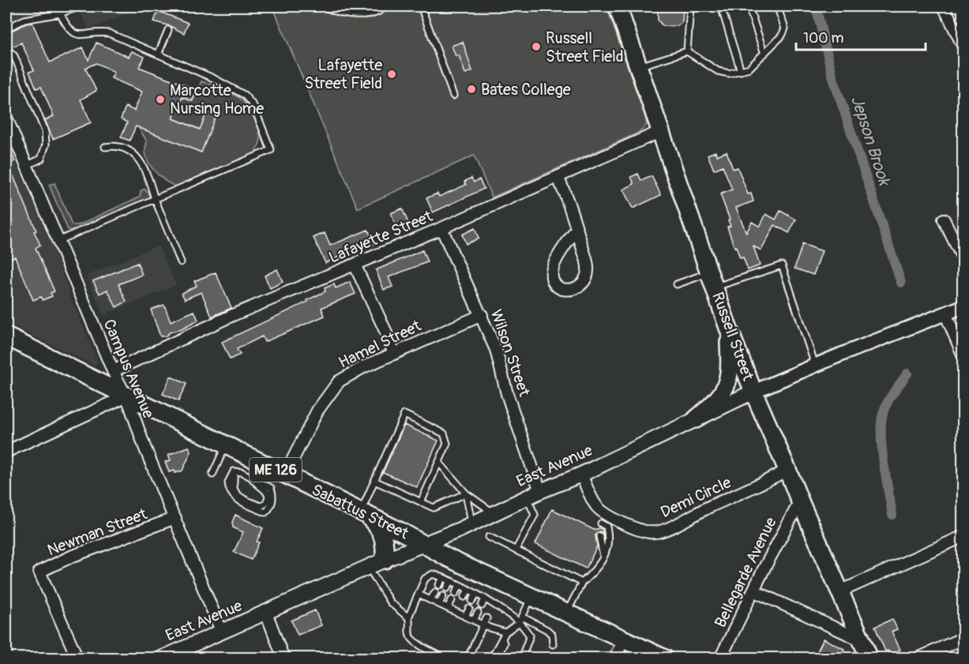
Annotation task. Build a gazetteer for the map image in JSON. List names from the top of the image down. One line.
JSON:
{"streets":{"main road":["Russell Street","East Avenue","ME 126","Sabattus Street"],"street":["Lafayette Street","Hamel Street","Wilson Street","Campus Avenue","Demi Circle","Newman Street","Bellegarde Avenue"]},"crossings":[["Lafayette Street","Russell Street"],["Lafayette Street","Wilson Street"],["Lafayette Street","Campus Avenue"],["Russell Street","East Avenue"],["Russell Street","Demi Circle"],["Russell Street","Bellegarde Avenue"],["Hamel Street","Wilson Street"],["Hamel Street","Sabattus Street"],["Wilson Street","East Avenue"],["Campus Avenue","East Avenue"],["Campus Avenue","Sabattus Street"],["Campus Avenue","Newman Street"],["East Avenue","Demi Circle"],["East Avenue","Sabattus Street"]],"water":["Jepson Brook"],"places":["Russell Street Field","Lafayette Street Field","Bates College","Marcotte Nursing Home"],"scale_bar":"100 m"}
